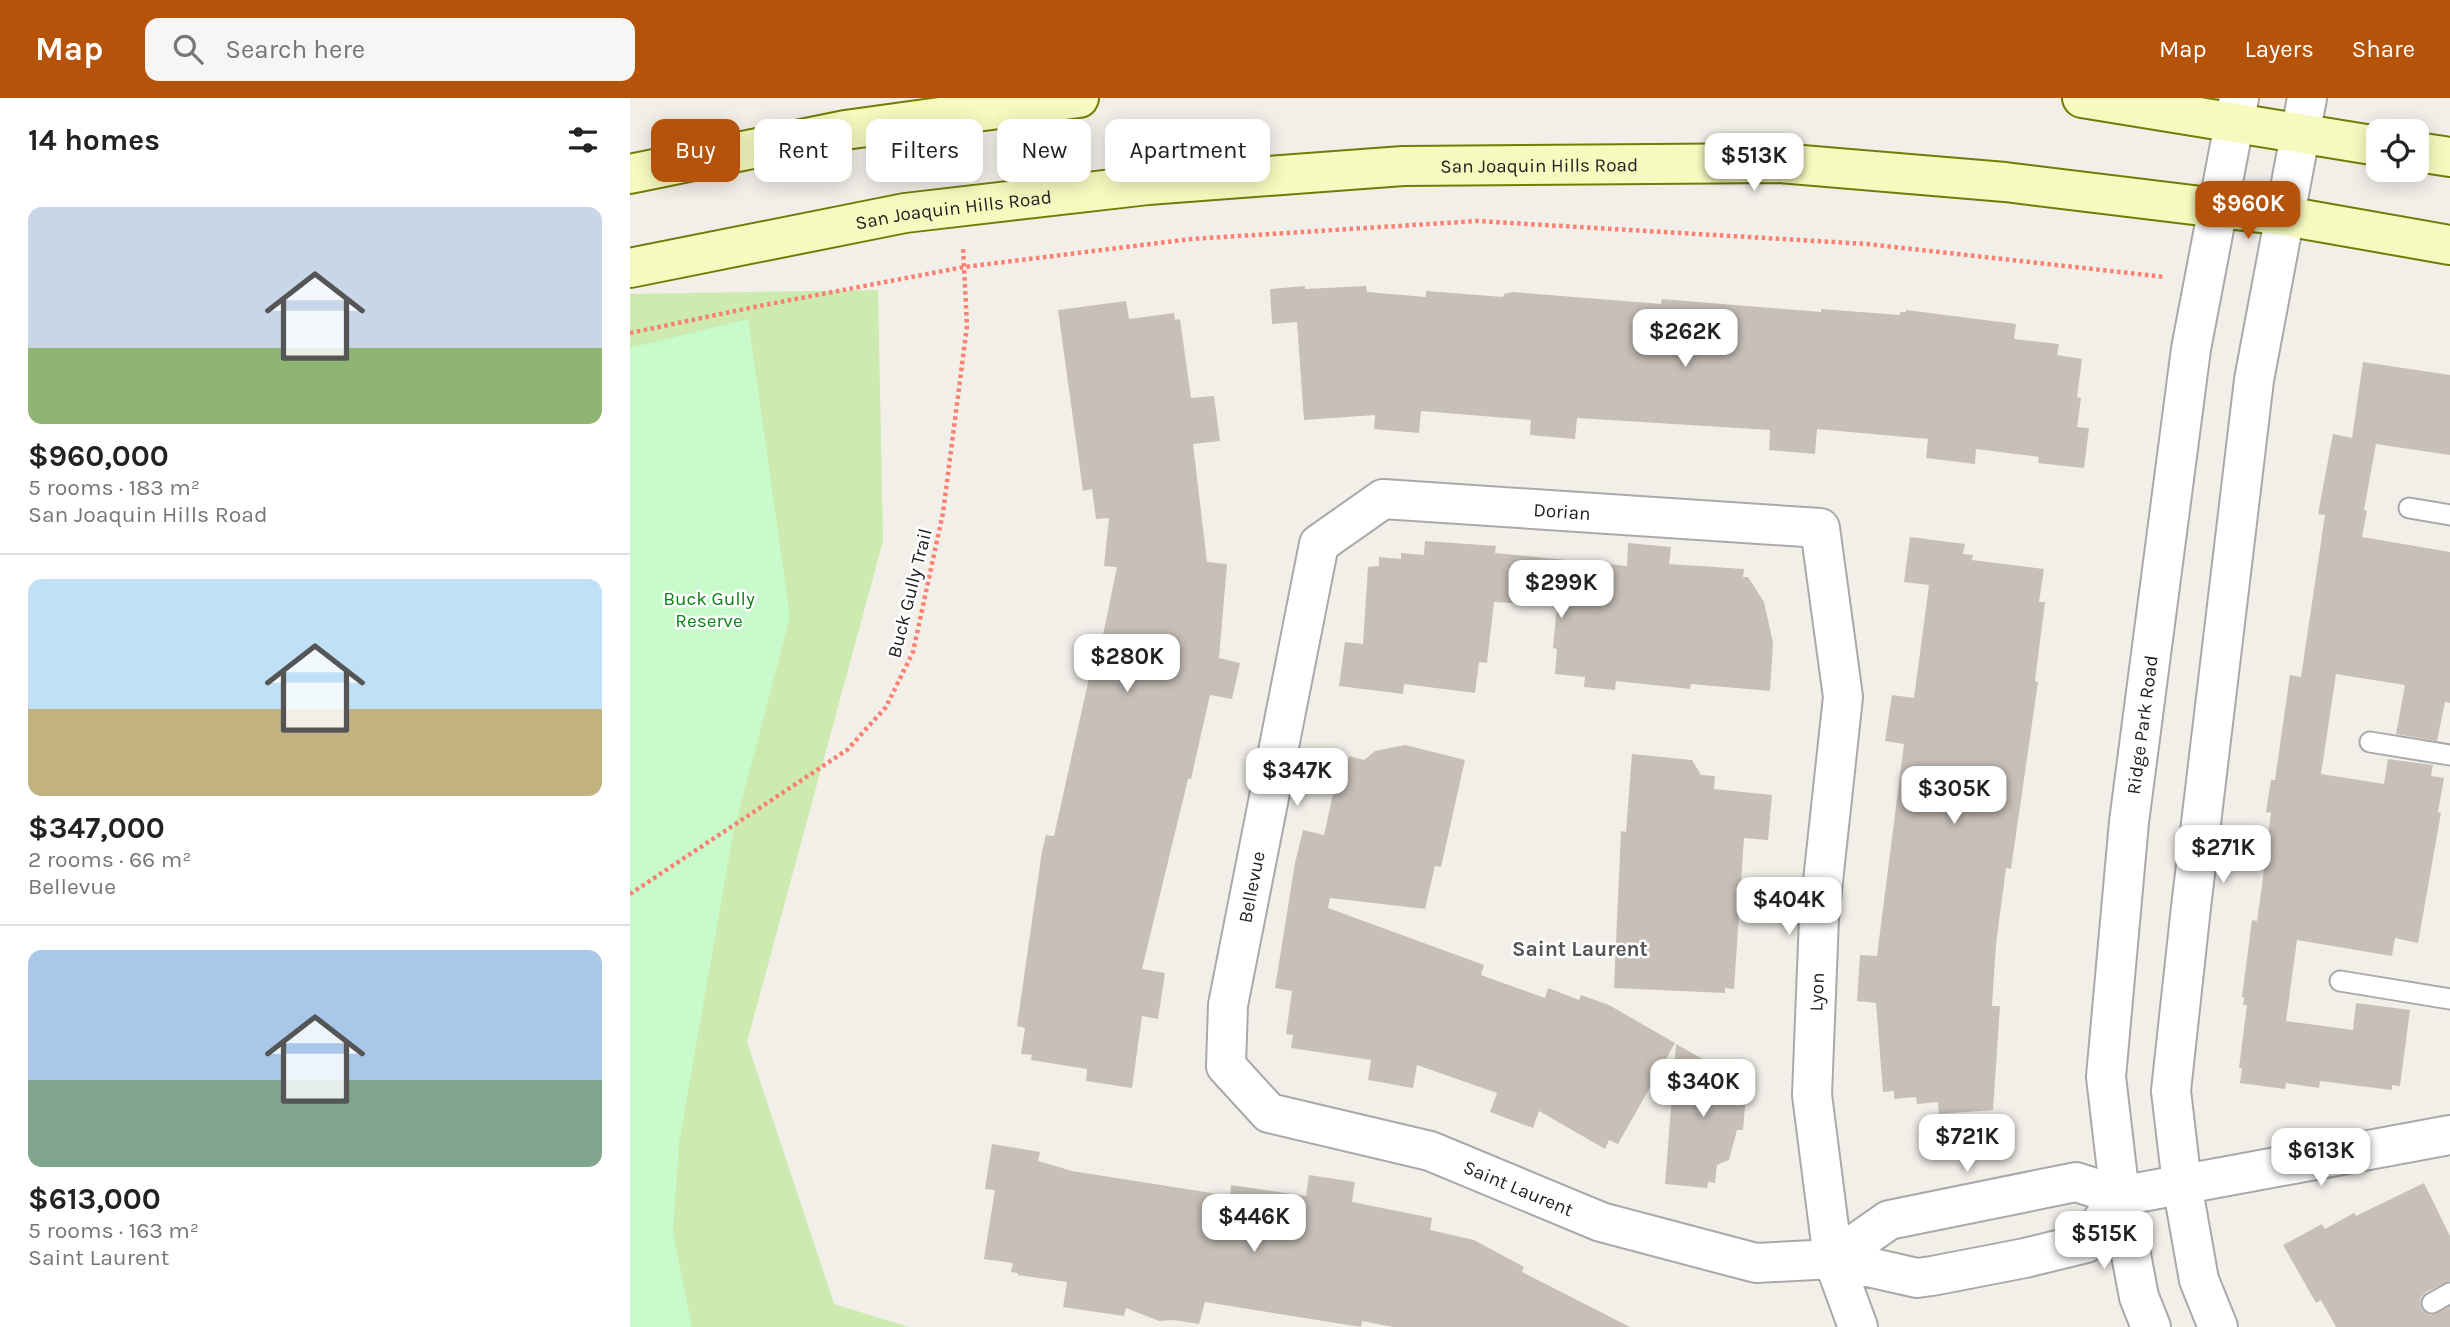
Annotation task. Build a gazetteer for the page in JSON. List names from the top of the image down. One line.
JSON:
{"streets":{"main road":["San Joaquin Hills Road"],"street":["Dorian","Ridge Park Road","Bellevue","Lyon","Saint Laurent"],"path":["Buck Gully Trail"]},"crossings":[["San Joaquin Hills Road","Buck Gully Trail"],["San Joaquin Hills Road","Ridge Park Road"],["Dorian","Bellevue"],["Dorian","Lyon"],["Ridge Park Road","Saint Laurent"],["Bellevue","Saint Laurent"],["Lyon","Saint Laurent"]],"districts":["Saint Laurent"],"parks":["Buck Gully Reserve"],"page":{"header":"Map","search":"Search here","nav":["Map","Layers","Share"],"heading":"14 homes","chip":["Buy","Rent","Filters","New","Apartment"],"price":["$513K","$960K","$262K","$299K","$280K","$347K","$305K","$271K","$404K","$340K","$721K","$613K","$446K","$515K"],"list":[{"name":"$960,000","note":"5 rooms · 183 m² · San Joaquin Hills Road"},{"name":"$347,000","note":"2 rooms · 66 m² · Bellevue"},{"name":"$613,000","note":"5 rooms · 163 m² · Saint Laurent"}]}}
